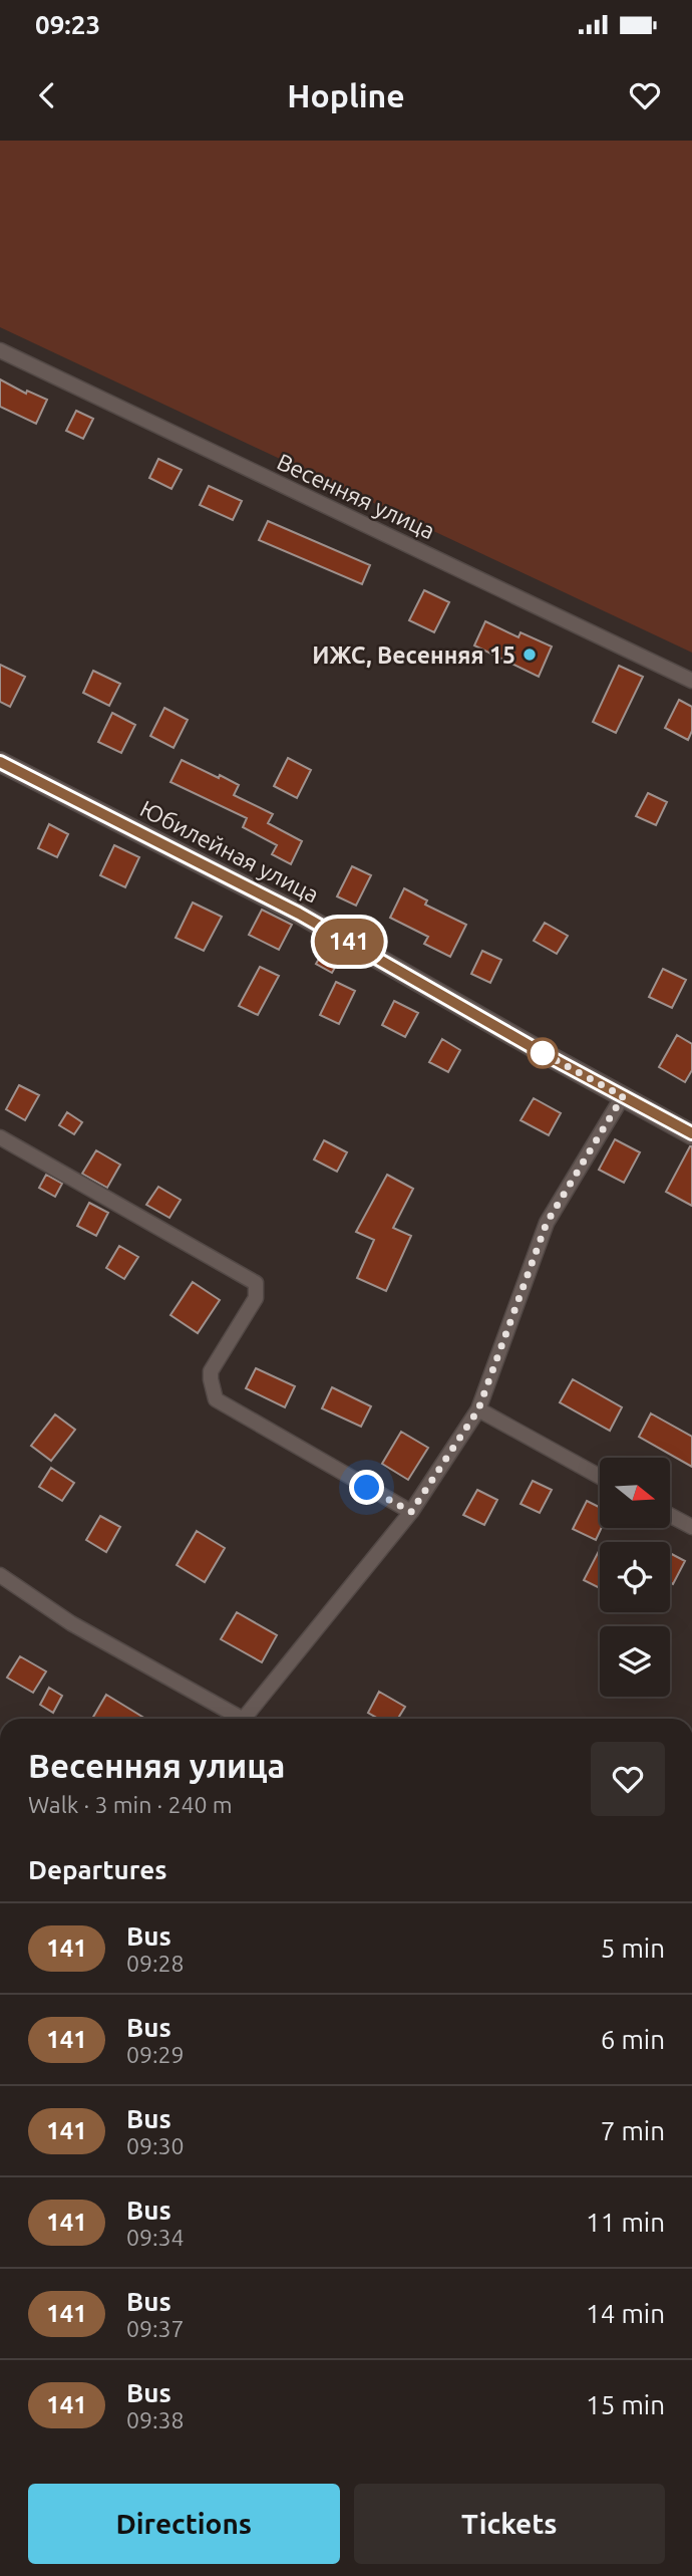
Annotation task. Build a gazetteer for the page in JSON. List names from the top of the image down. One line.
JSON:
{"streets":{"street":["Весенняя улица","Юбилейная улица"]},"places":["ИЖС, Весенняя 15"],"lines":["bus line 141"],"north":"right","page":{"status":"09:23","header":"Hopline","on_map":"141","heading":[["Весенняя улица","Walk · 3 min · 240 m"],"Departures"],"list":[{"mark":"141","name":"Bus","note":"09:28","value":"5 min"},{"mark":"141","name":"Bus","note":"09:29","value":"6 min"},{"mark":"141","name":"Bus","note":"09:30","value":"7 min"},{"mark":"141","name":"Bus","note":"09:34","value":"11 min"},{"mark":"141","name":"Bus","note":"09:37","value":"14 min"},{"mark":"141","name":"Bus","note":"09:38","value":"15 min"}],"buttons":["Directions","Tickets"]}}
